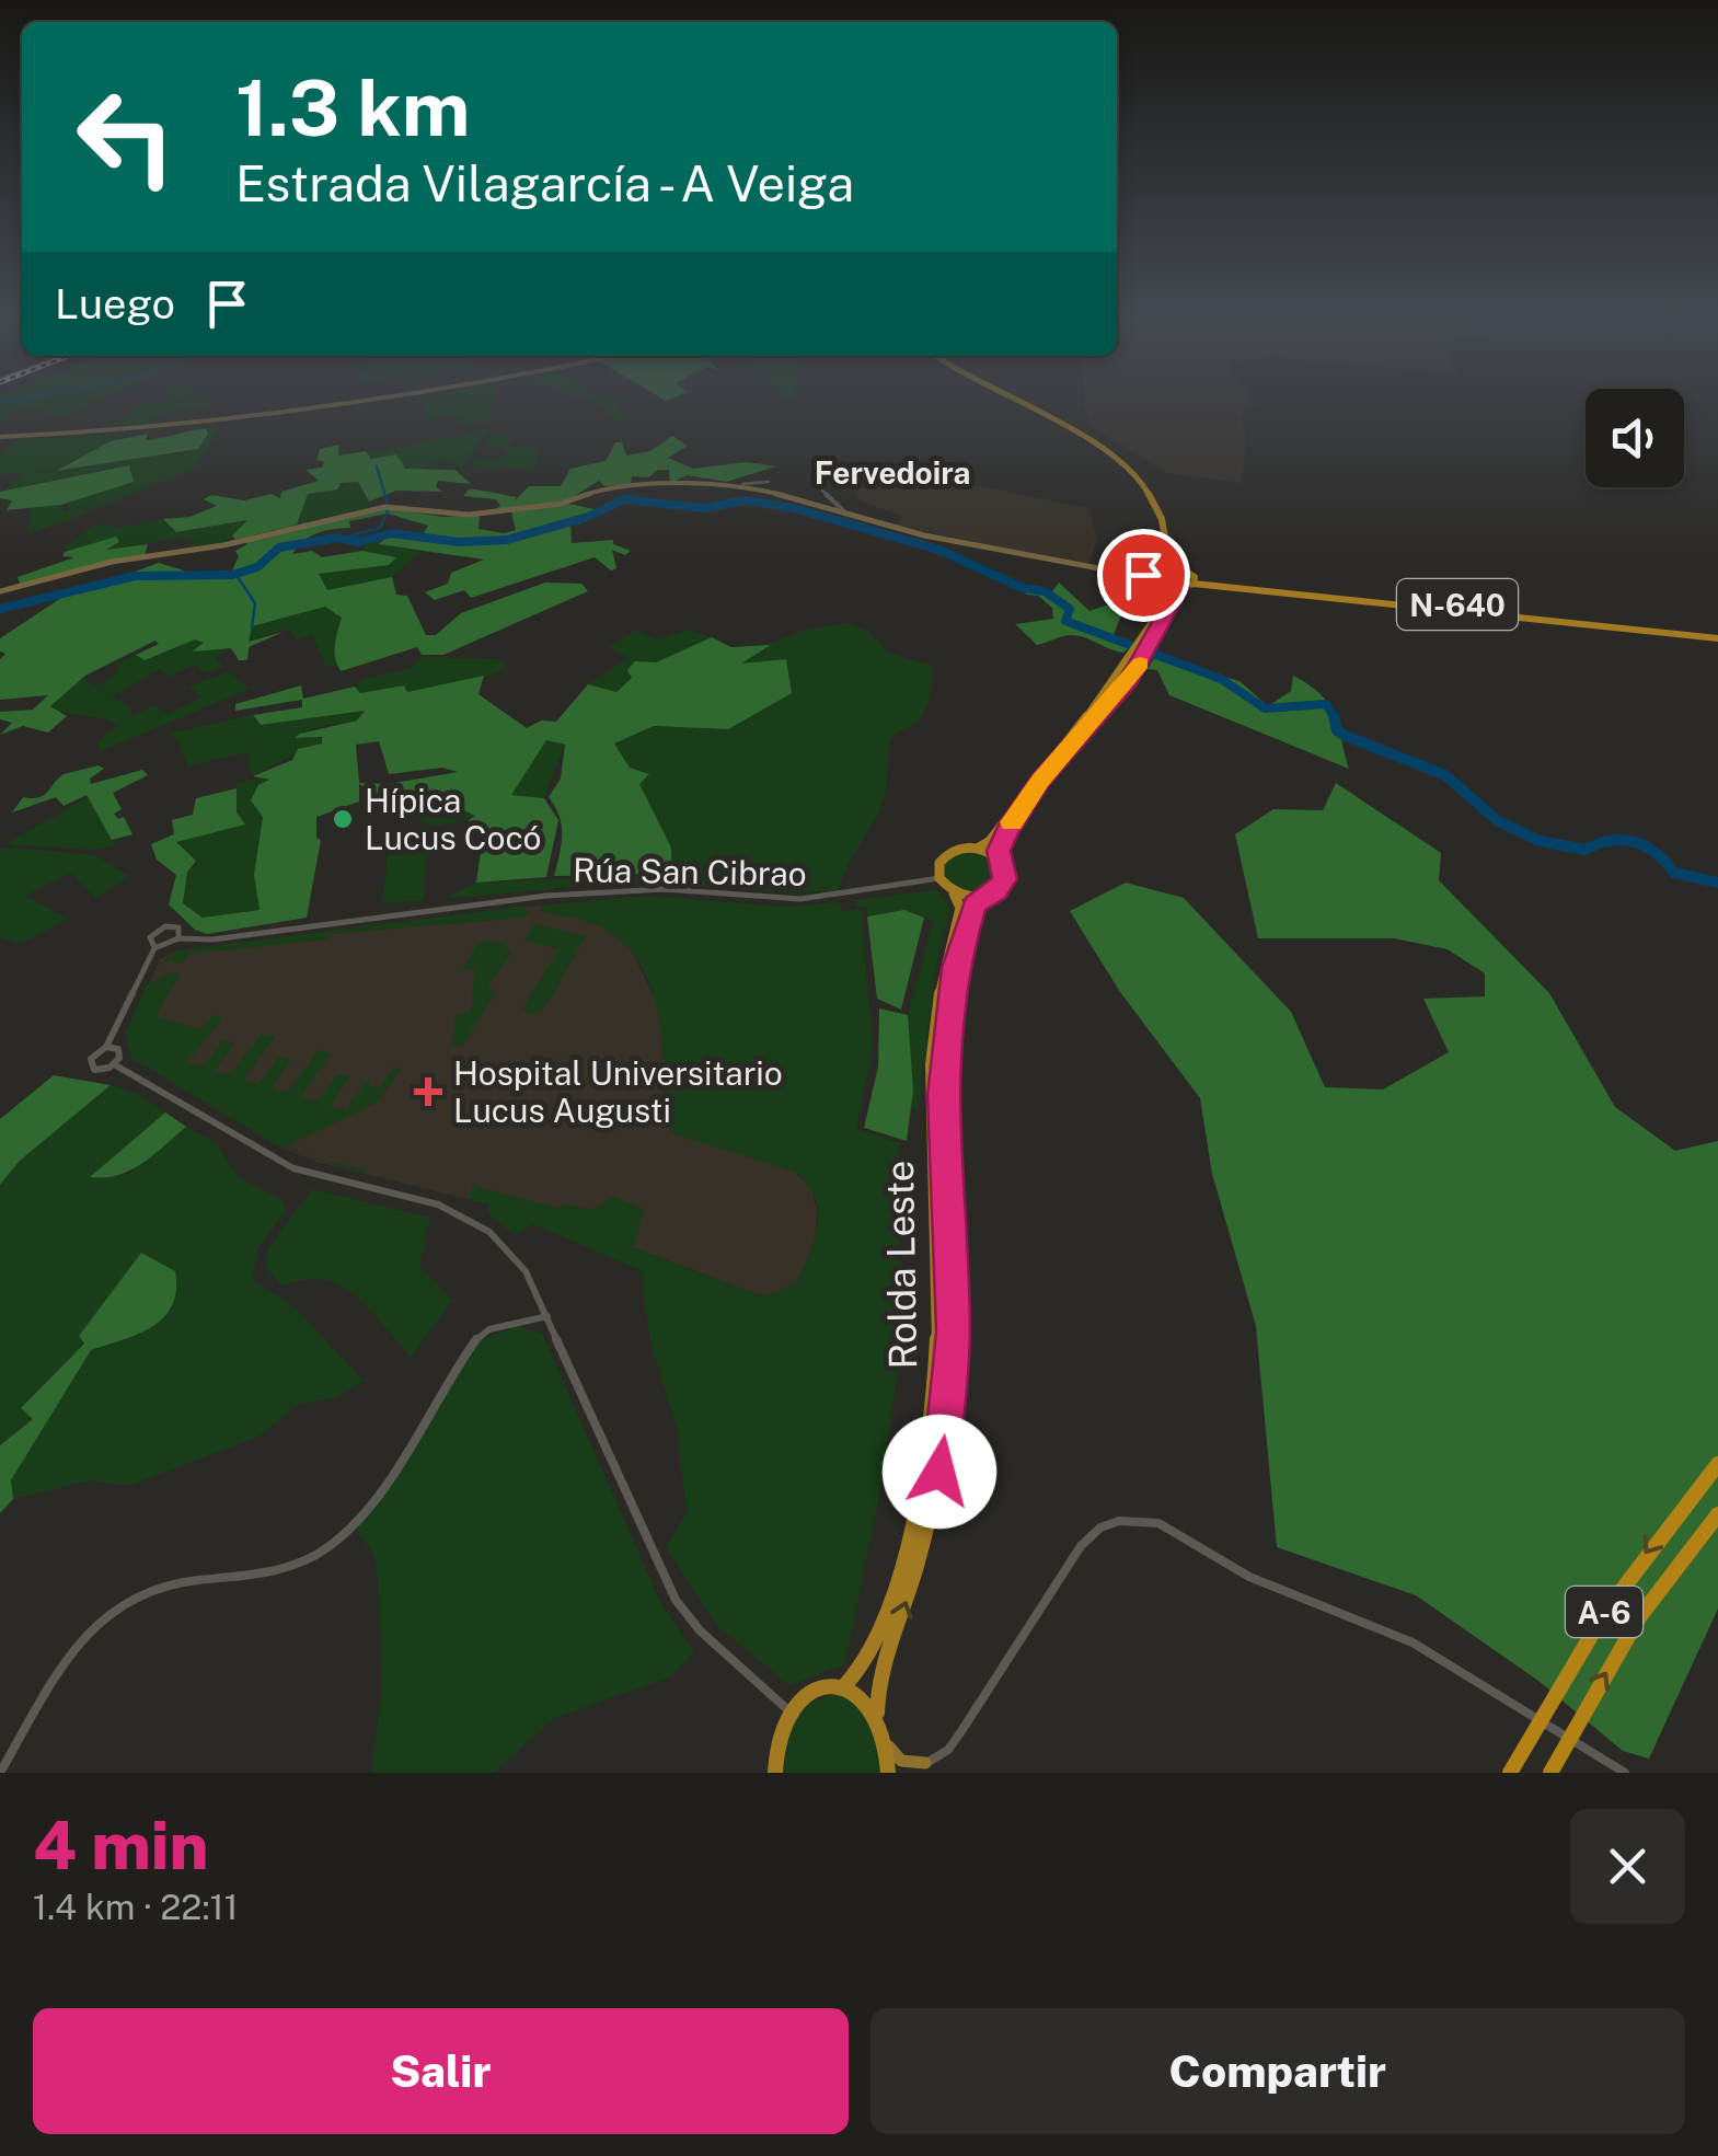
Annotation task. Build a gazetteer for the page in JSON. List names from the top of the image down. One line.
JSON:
{"streets":{"highway":["N-640","Rolda Leste","A-6"],"street":["Rúa San Cibrao"]},"crossings":[["N-640","Rolda Leste"],["Rúa San Cibrao","Rolda Leste"]],"districts":["Fervedoira"],"places":{"other":["Hípica Lucus Cocó"],"health":["Hospital Universitario Lucus Augusti"]},"page":{"turn":["1.3 km","Estrada Vilagarcía - A Veiga"],"then":"Luego","heading":["4 min","1.4 km · 22:11"],"buttons":["Salir","Compartir"]}}
